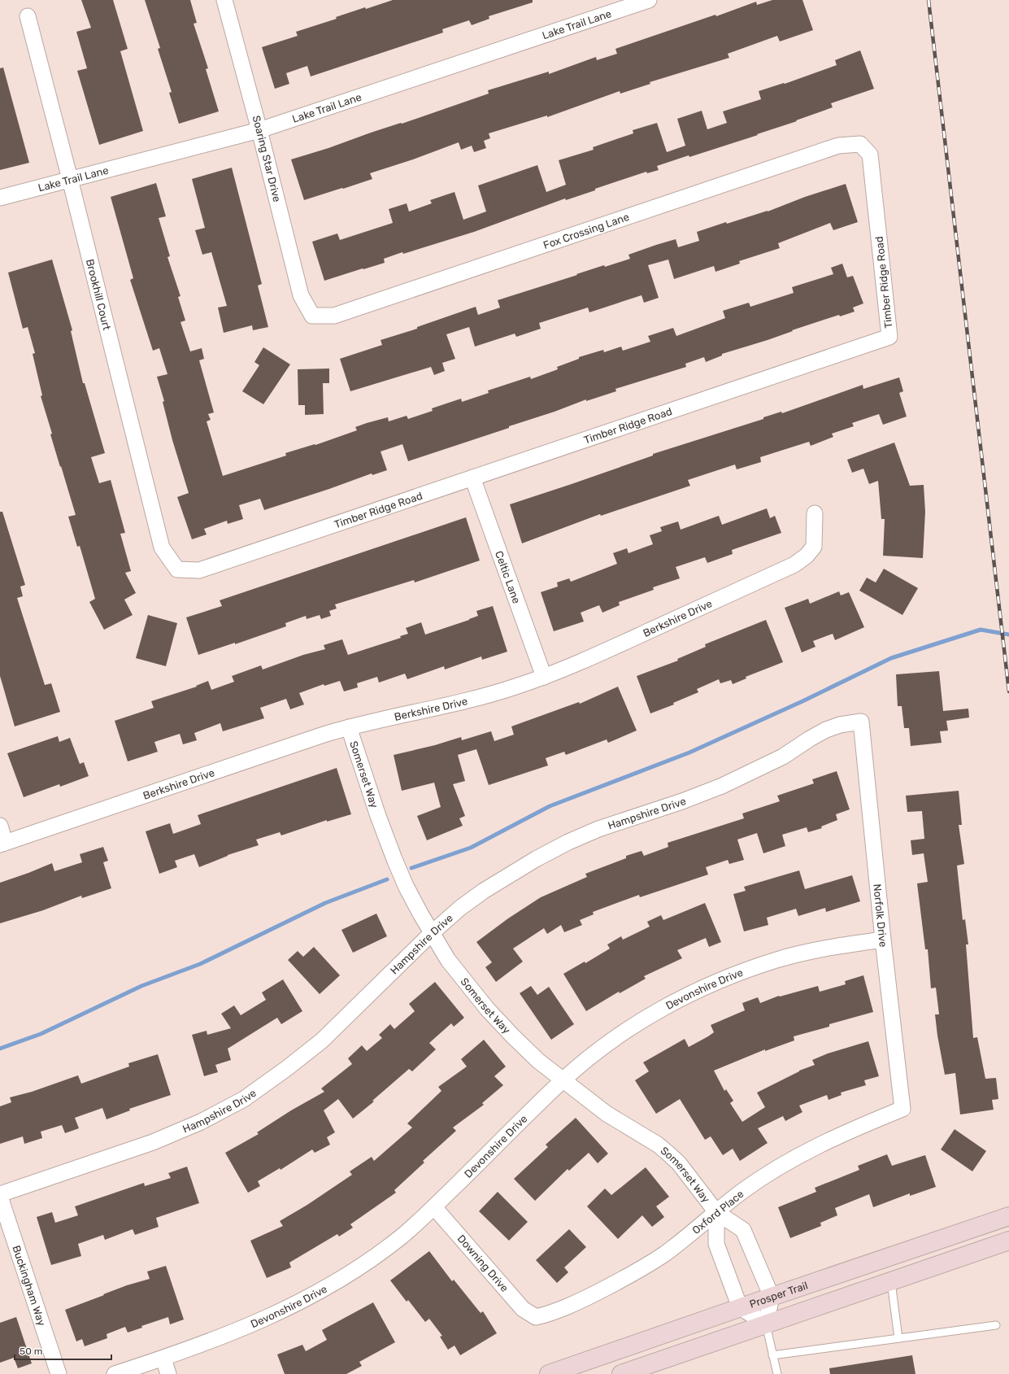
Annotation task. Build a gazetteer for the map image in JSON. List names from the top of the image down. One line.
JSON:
{"streets":{"main road":["Prosper Trail"],"street":["Lake Trail Lane","Soaring Star Drive","Fox Crossing Lane","Timber Ridge Road","Brookhill Court","Celtic Lane","Berkshire Drive","Somerset Way","Hampshire Drive","Norfolk Drive","Devonshire Drive","Oxford Place","Downing Drive","Buckingham Way"]},"crossings":[["Lake Trail Lane","Soaring Star Drive"],["Lake Trail Lane","Brookhill Court"],["Soaring Star Drive","Fox Crossing Lane"],["Fox Crossing Lane","Timber Ridge Road"],["Timber Ridge Road","Brookhill Court"],["Timber Ridge Road","Celtic Lane"],["Celtic Lane","Berkshire Drive"],["Berkshire Drive","Somerset Way"],["Somerset Way","Hampshire Drive"],["Somerset Way","Devonshire Drive"],["Somerset Way","Oxford Place"],["Somerset Way","Prosper Trail"],["Hampshire Drive","Norfolk Drive"],["Norfolk Drive","Devonshire Drive"],["Norfolk Drive","Oxford Place"],["Devonshire Drive","Downing Drive"],["Oxford Place","Downing Drive"]],"scale_bar":"50 m"}
